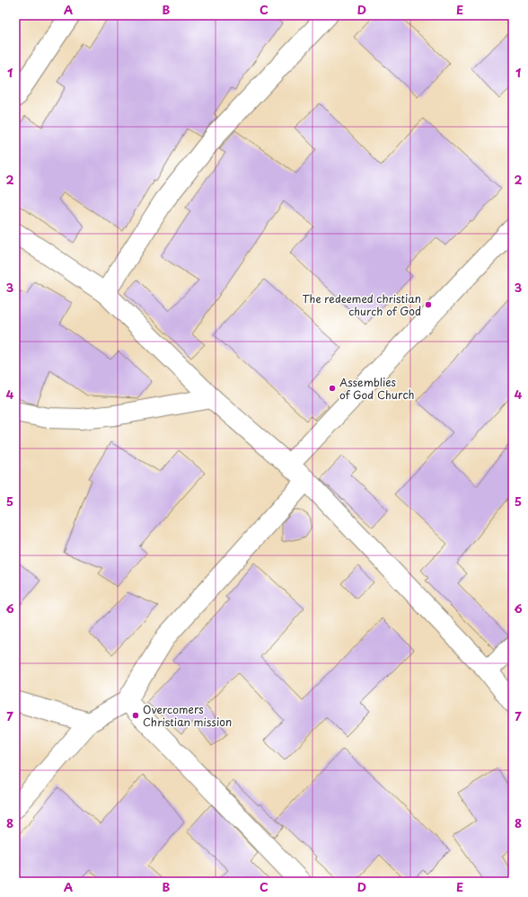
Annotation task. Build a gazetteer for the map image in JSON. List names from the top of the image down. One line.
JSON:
{"places":["The redeemed christian church of God","Assemblies of God Church","Overcomers Christian mission"],"grid":{"columns":["A","B","C","D","E"],"rows":["1","2","3","4","5","6","7","8"]}}
